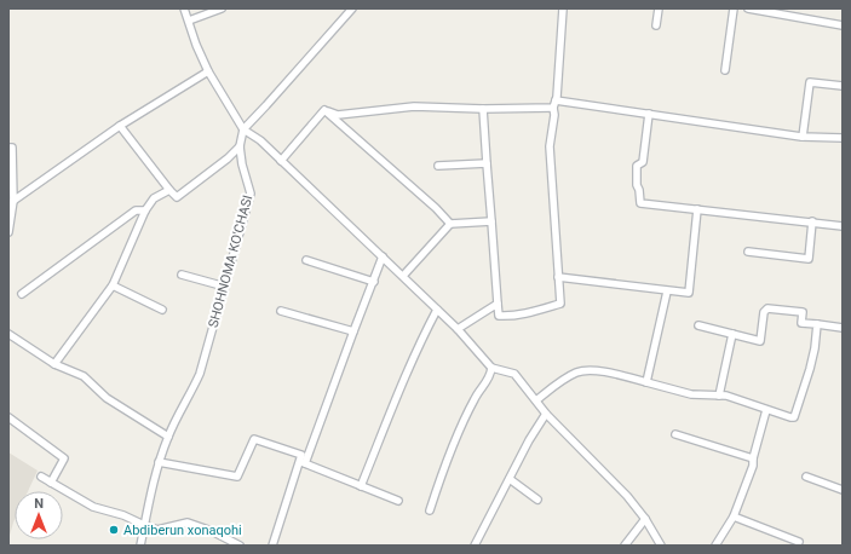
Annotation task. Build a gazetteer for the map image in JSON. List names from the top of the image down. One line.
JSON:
{"streets":{"street":["SHOHNOMA KO'CHASI"]},"places":["Abdiberun xonaqohi"],"north":"top"}
